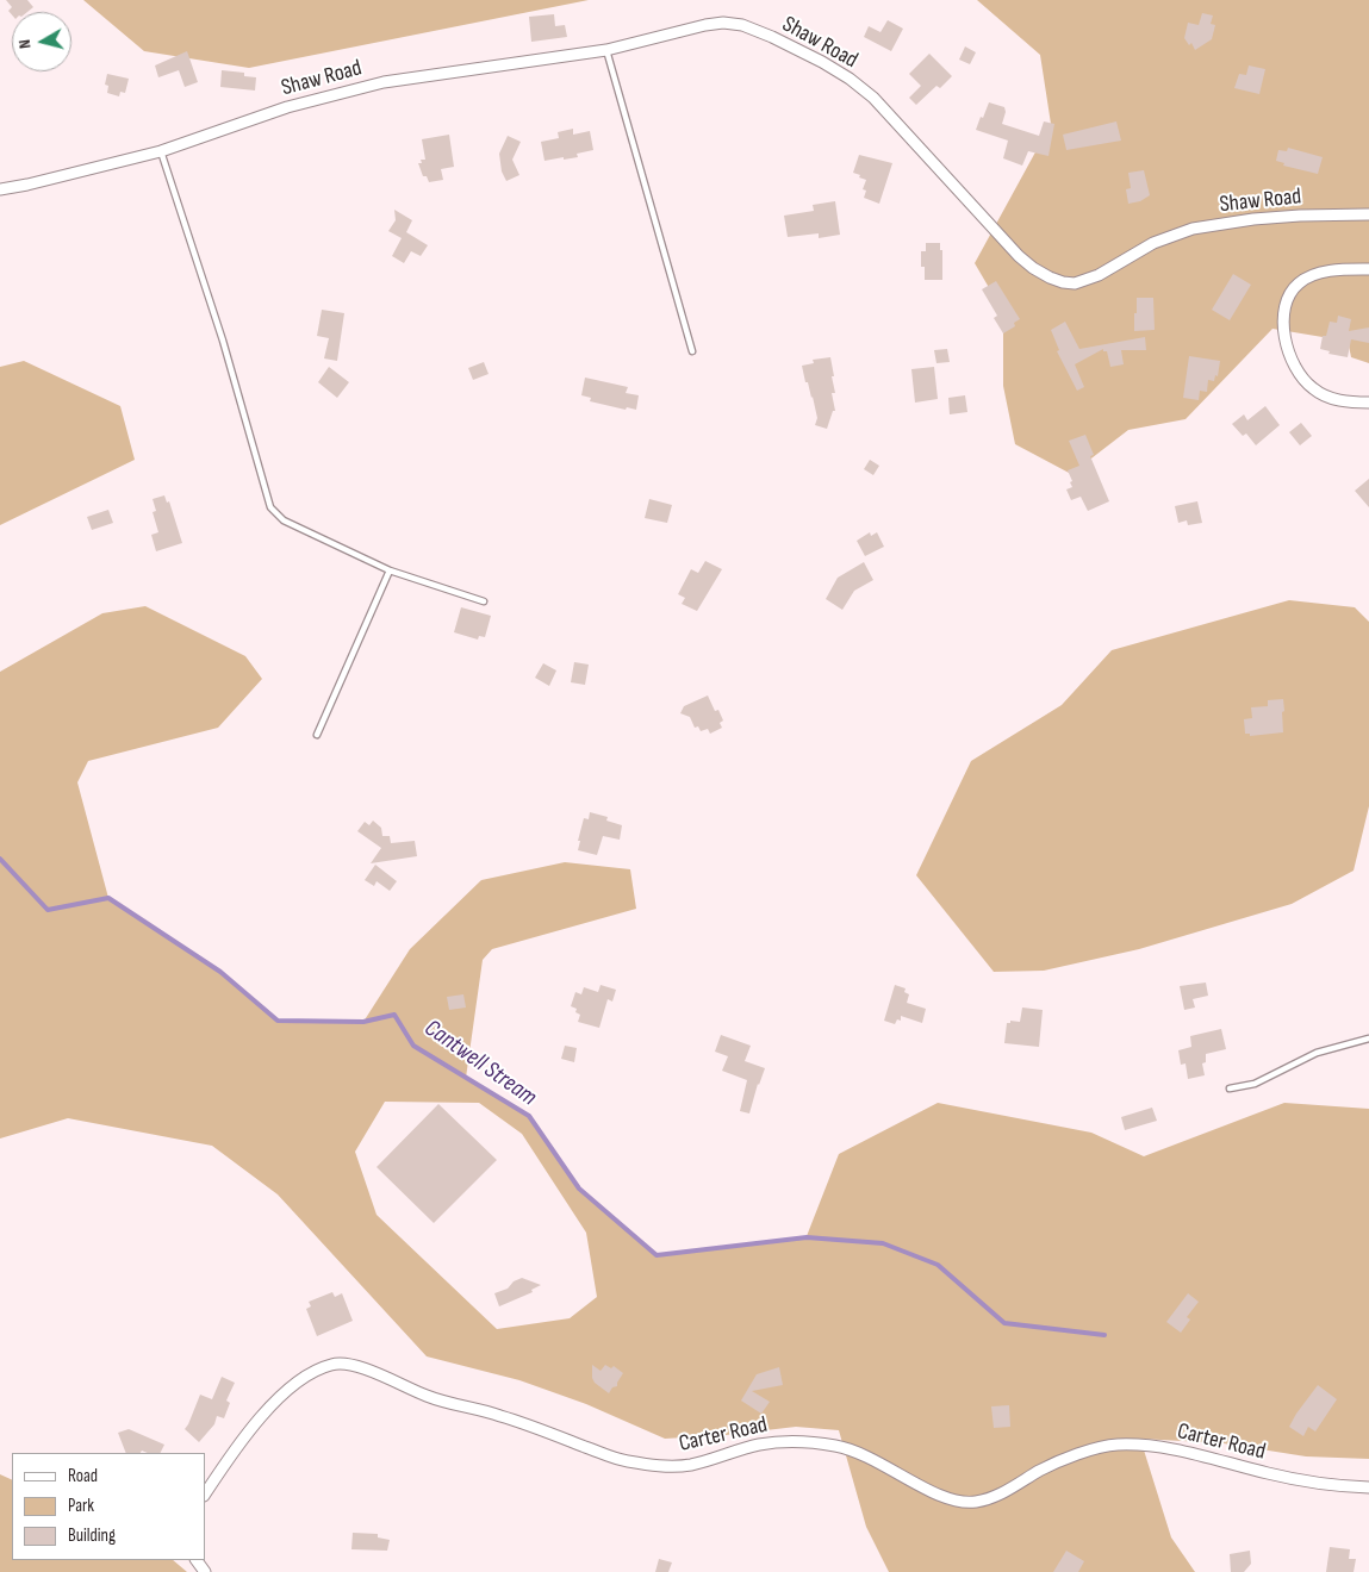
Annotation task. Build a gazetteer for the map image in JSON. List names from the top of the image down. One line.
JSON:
{"streets":{"street":["Shaw Road","Carter Road"]},"water":["Cantwell Stream"],"legend":["Road","Park","Building"],"north":"left"}
